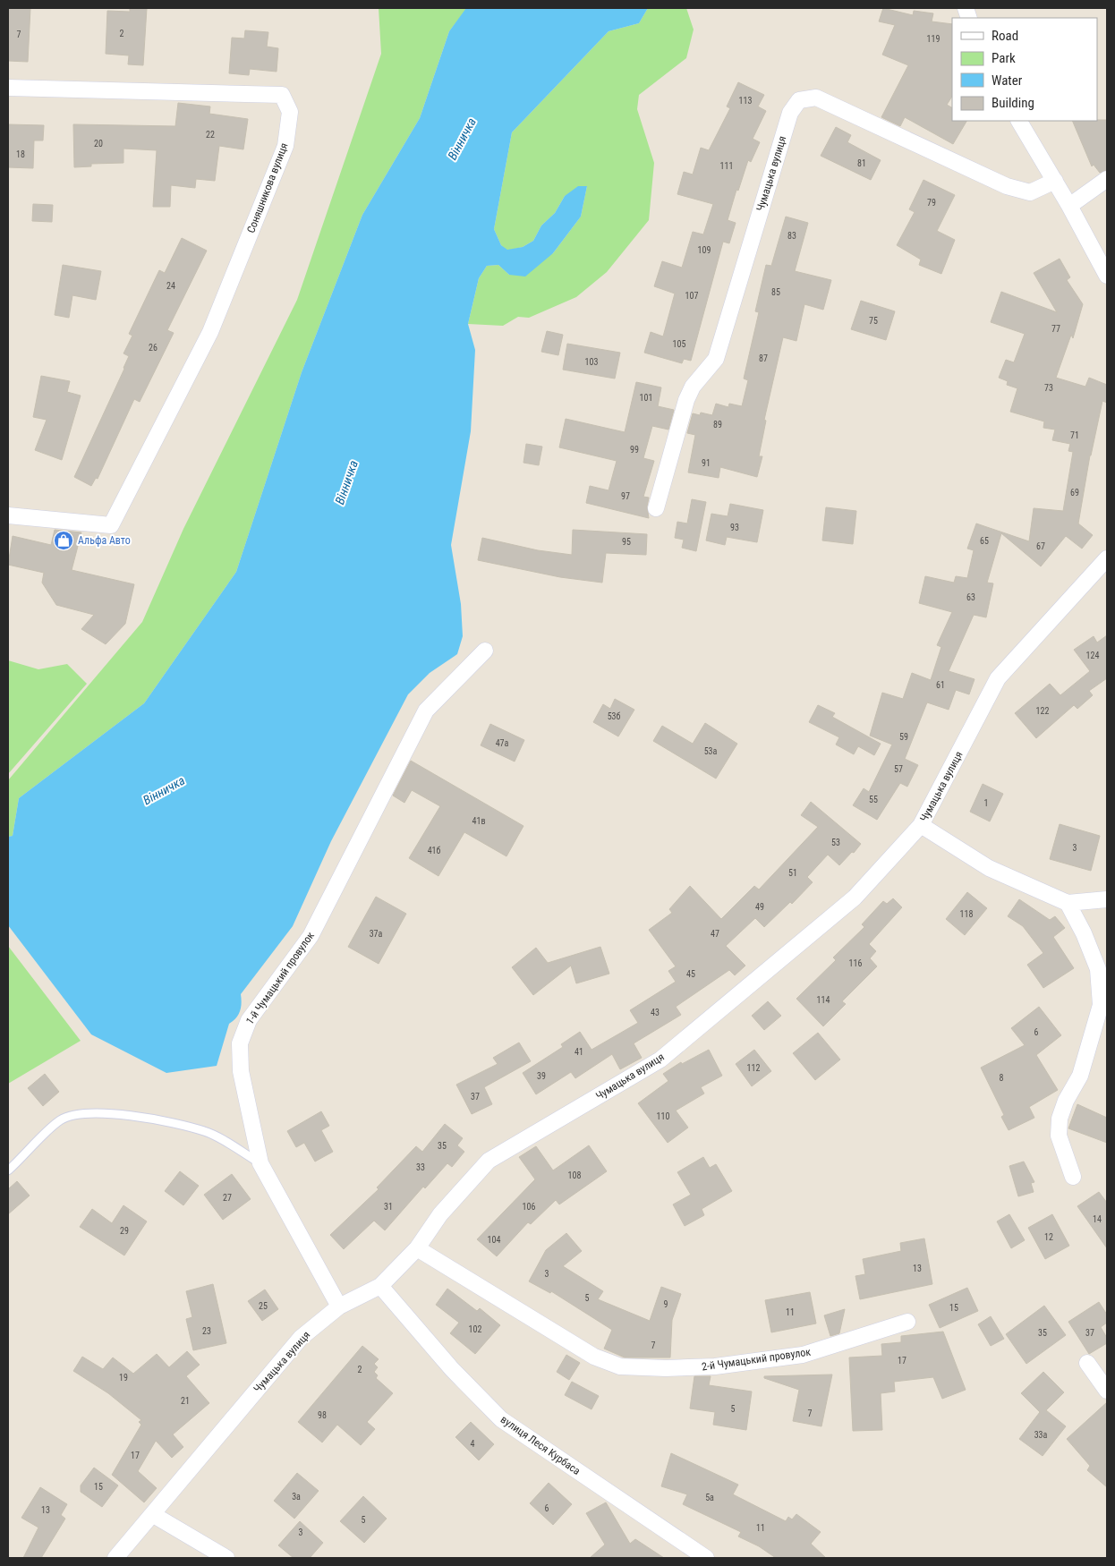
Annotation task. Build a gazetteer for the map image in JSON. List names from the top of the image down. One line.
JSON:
{"streets":{"street":["Чумацька вулиця","Соняшникова вулиця","1-й Чумацький провулок","2-й Чумацький провулок","вулиця Леся Курбаса"]},"crossings":[["Чумацька вулиця","1-й Чумацький провулок"],["Чумацька вулиця","2-й Чумацький провулок"],["Чумацька вулиця","вулиця Леся Курбаса"]],"water":["Вінничка"],"places":{"shop":["Альфа Авто"]},"house_numbers":["2","7","119","113","22","20","18","81","111","79","83","109","24","85","107","75","77","105","26","87","103","73","101","89","71","99","91","69","97","93","65","95","67","63","124","61","122","53б","59","47а","53а","57","55","1","41в","53","3","41б","51","49","118","37а","47","116","45","114","43","6","41","112","39","8","37","110","35","33","108","27","31","106","14","29","12","104","13","3","5","9","25","15","11","102","23","35","37","7","17","2","19","21","5","7","98","33а","4","17","15","3а","5а","6","13","5","11","3"],"legend":["Road","Park","Water","Building"]}
